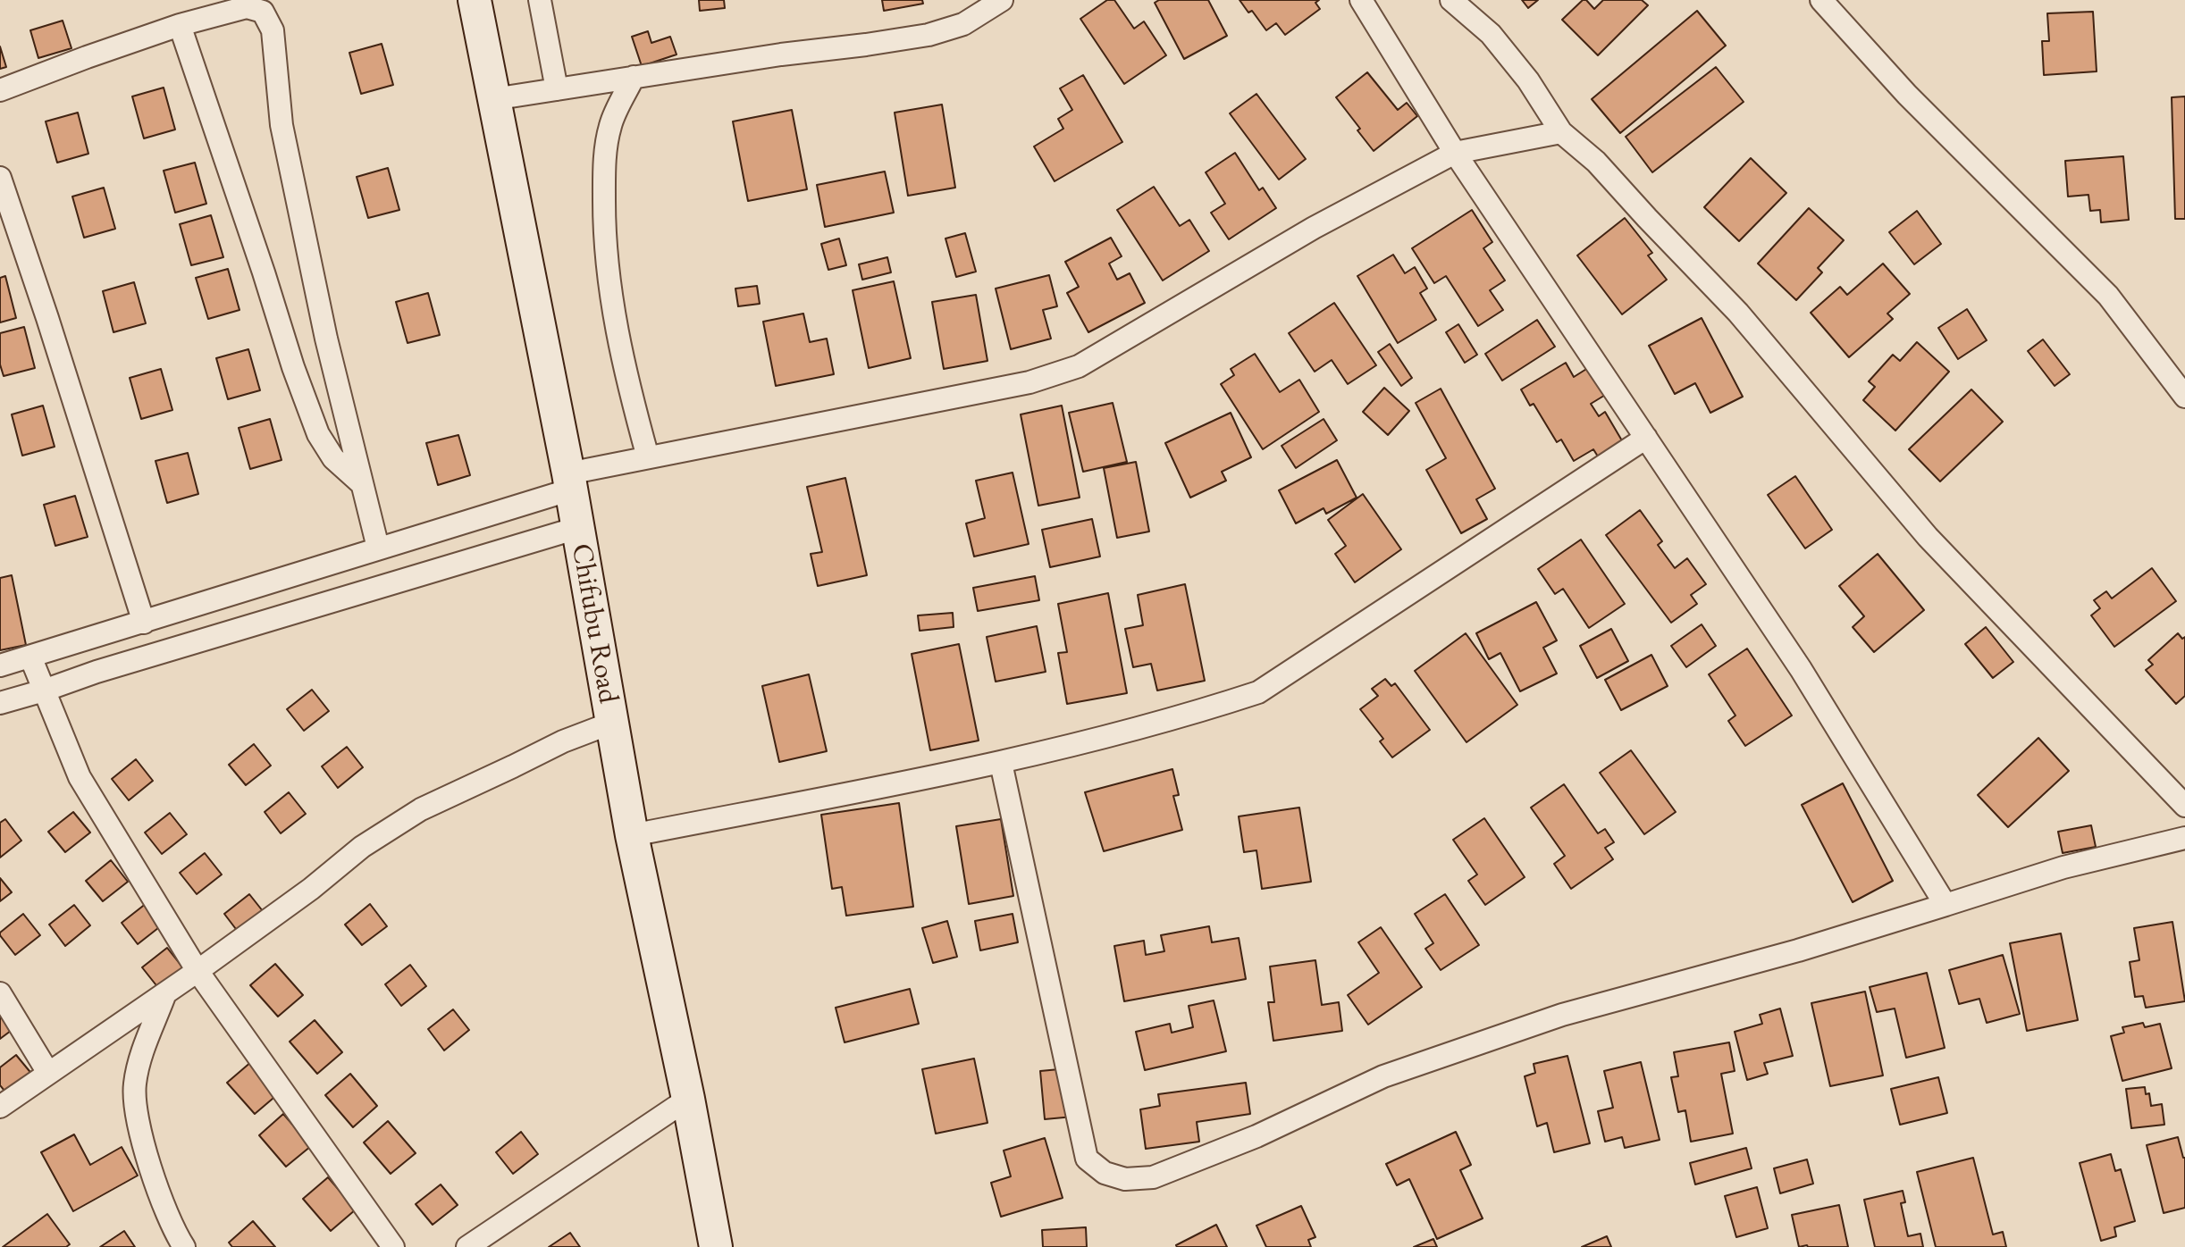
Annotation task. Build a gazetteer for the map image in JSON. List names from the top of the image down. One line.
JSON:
{"streets":{"main road":["Chifubu Road"]}}
